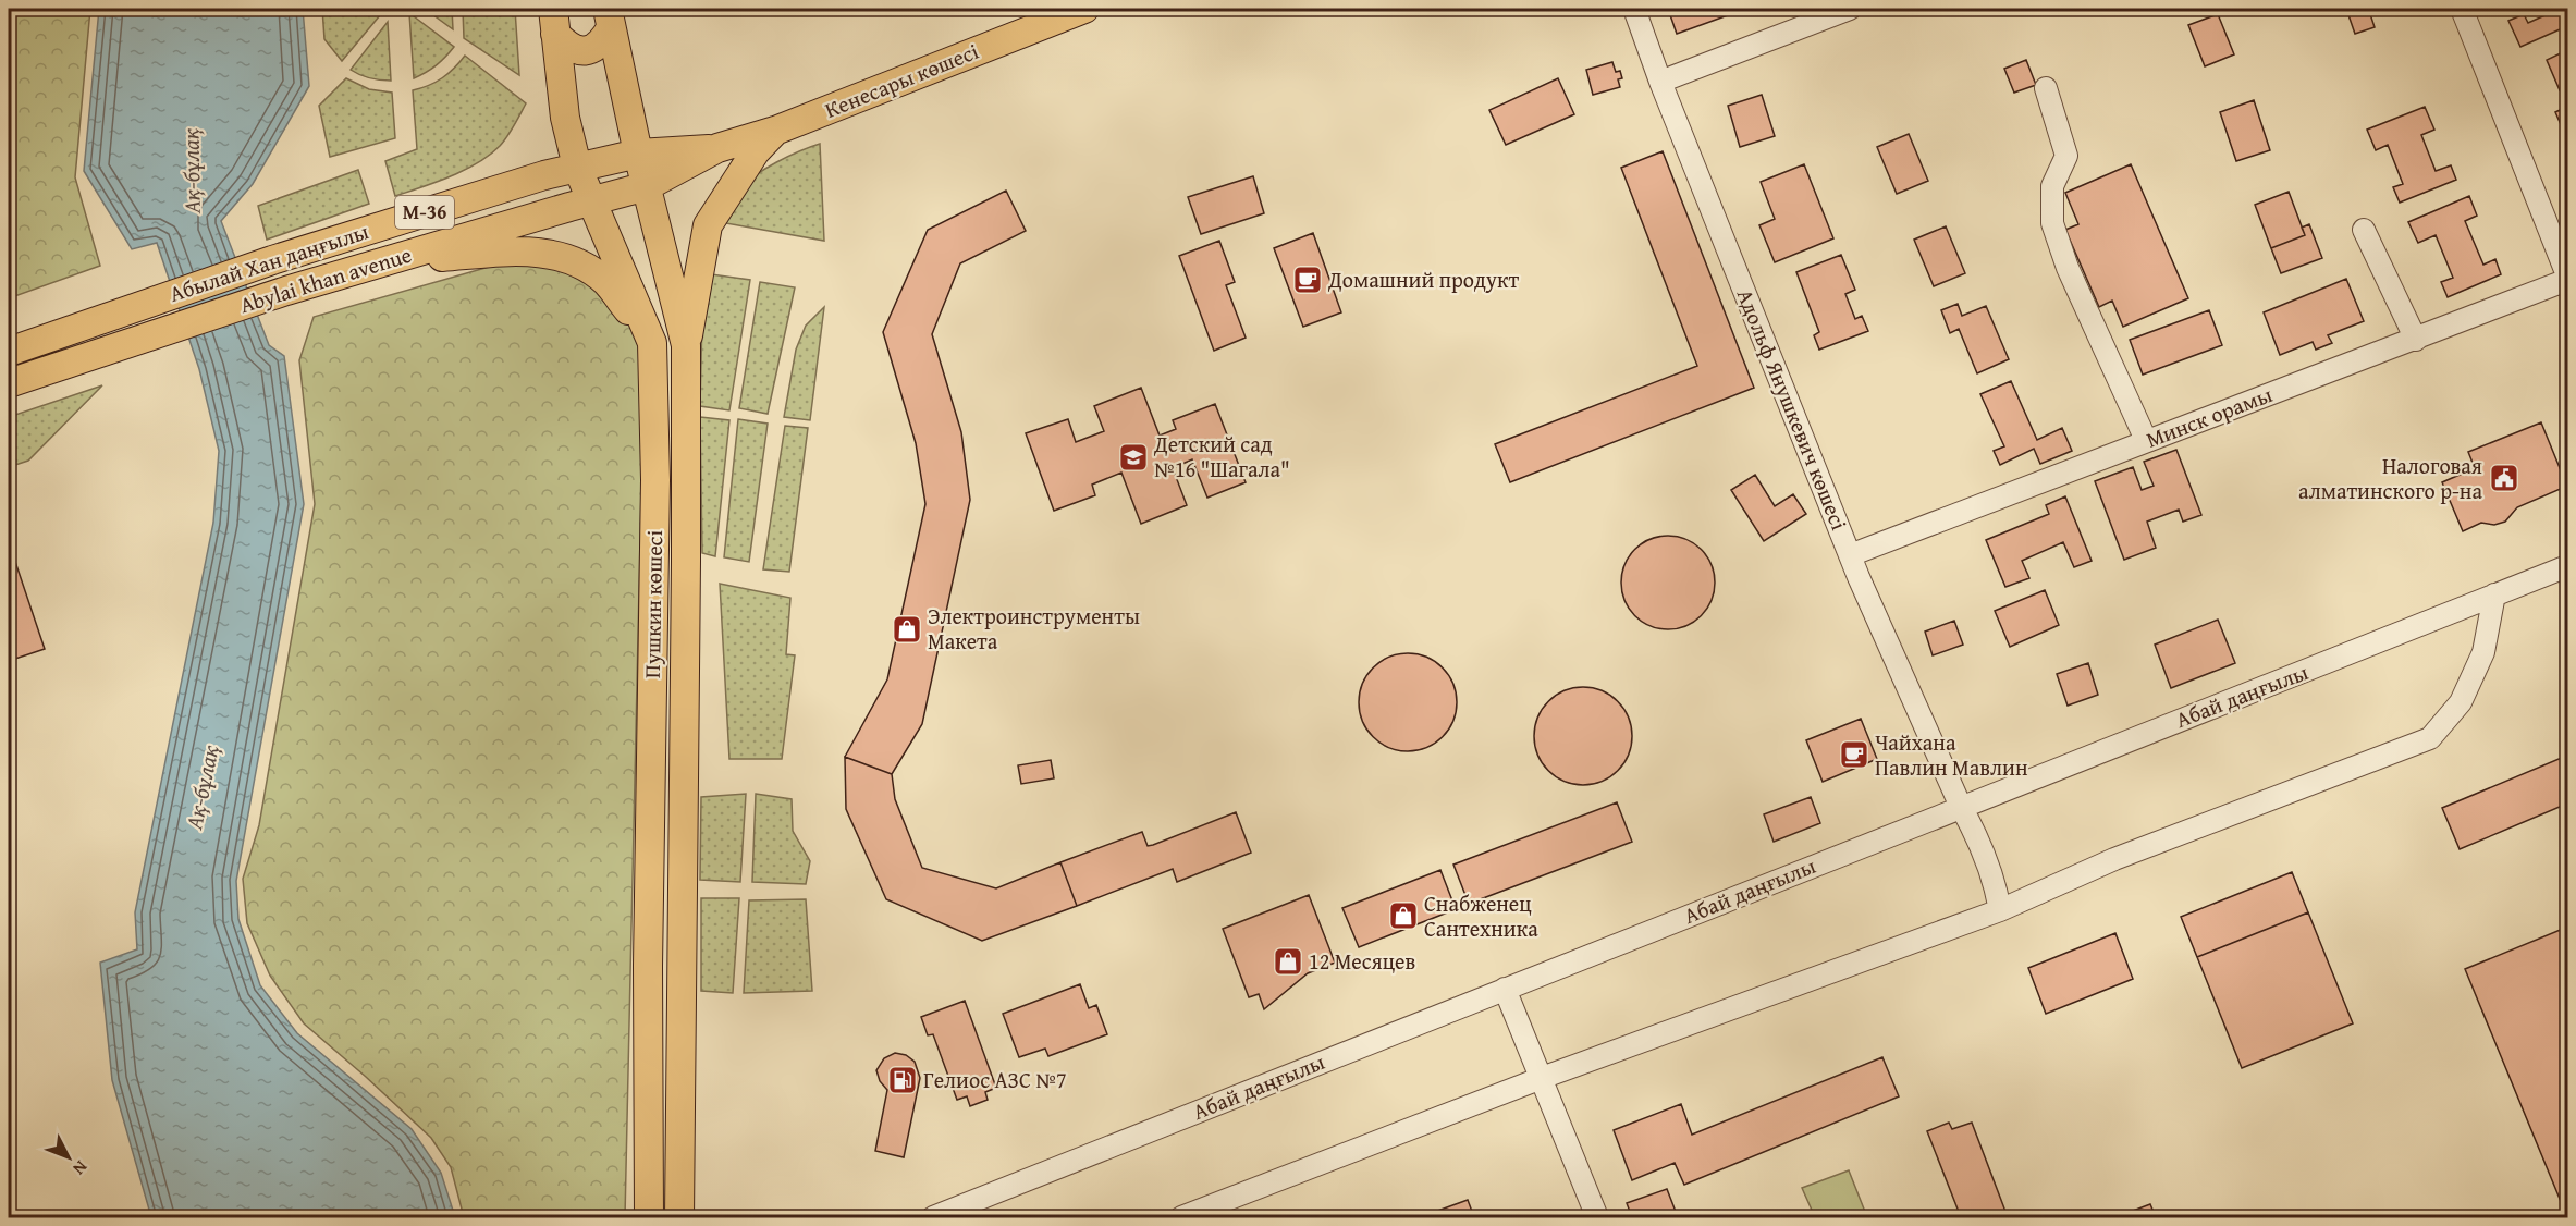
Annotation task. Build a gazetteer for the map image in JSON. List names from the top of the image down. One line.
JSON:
{"streets":{"main road":["Кенесары көшесі","M-36","Абылай Хан даңғылы","Abylai khan avenue","Пушкин көшесі"],"street":["Адольф Янушкевич көшесі","Минск орамы","Абай даңғылы"]},"crossings":[["Кенесары көшесі","Abylai khan avenue"],["Кенесары көшесі","Пушкин көшесі"],["Абылай Хан даңғылы","Пушкин көшесі"],["Abylai khan avenue","Пушкин көшесі"],["Адольф Янушкевич көшесі","Минск орамы"],["Адольф Янушкевич көшесі","Абай даңғылы"]],"water":["Ақ-бұлақ"],"places":{"cafe":["Домашний продукт","Чайхана Павлин Мавлин"],"school or university":["Детский сад №16 \"Шагала\""],"public building":["Налоговая алматинского р-на"],"shop":["Электроинструменты Макета","Снабженец Сантехника","12 Месяцев"],"fuel station":["Гелиос АЗС №7"]},"north":"bottom right"}
